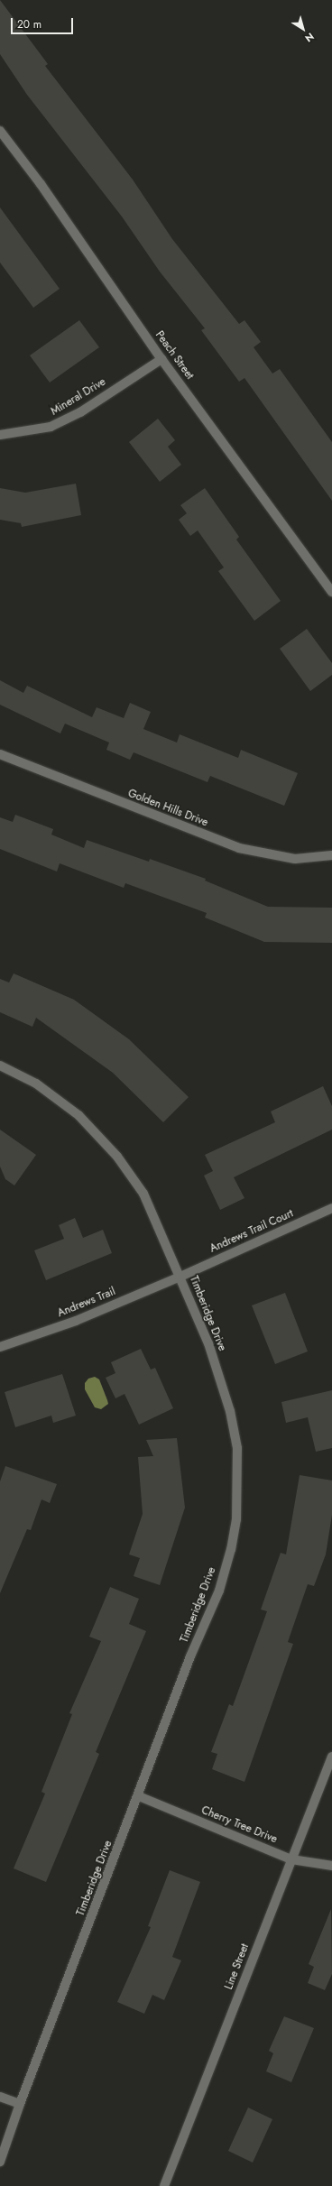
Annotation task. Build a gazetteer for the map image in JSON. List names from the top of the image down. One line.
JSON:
{"streets":{"street":["Peach Street","Mineral Drive","Golden Hills Drive","Andrews Trail Court","Andrews Trail","Timberidge Drive","Cherry Tree Drive","Line Street"]},"crossings":[["Peach Street","Mineral Drive"],["Andrews Trail Court","Andrews Trail"],["Andrews Trail Court","Timberidge Drive"],["Andrews Trail","Timberidge Drive"],["Timberidge Drive","Cherry Tree Drive"],["Cherry Tree Drive","Line Street"]],"scale_bar":"20 m","north":"bottom right"}
